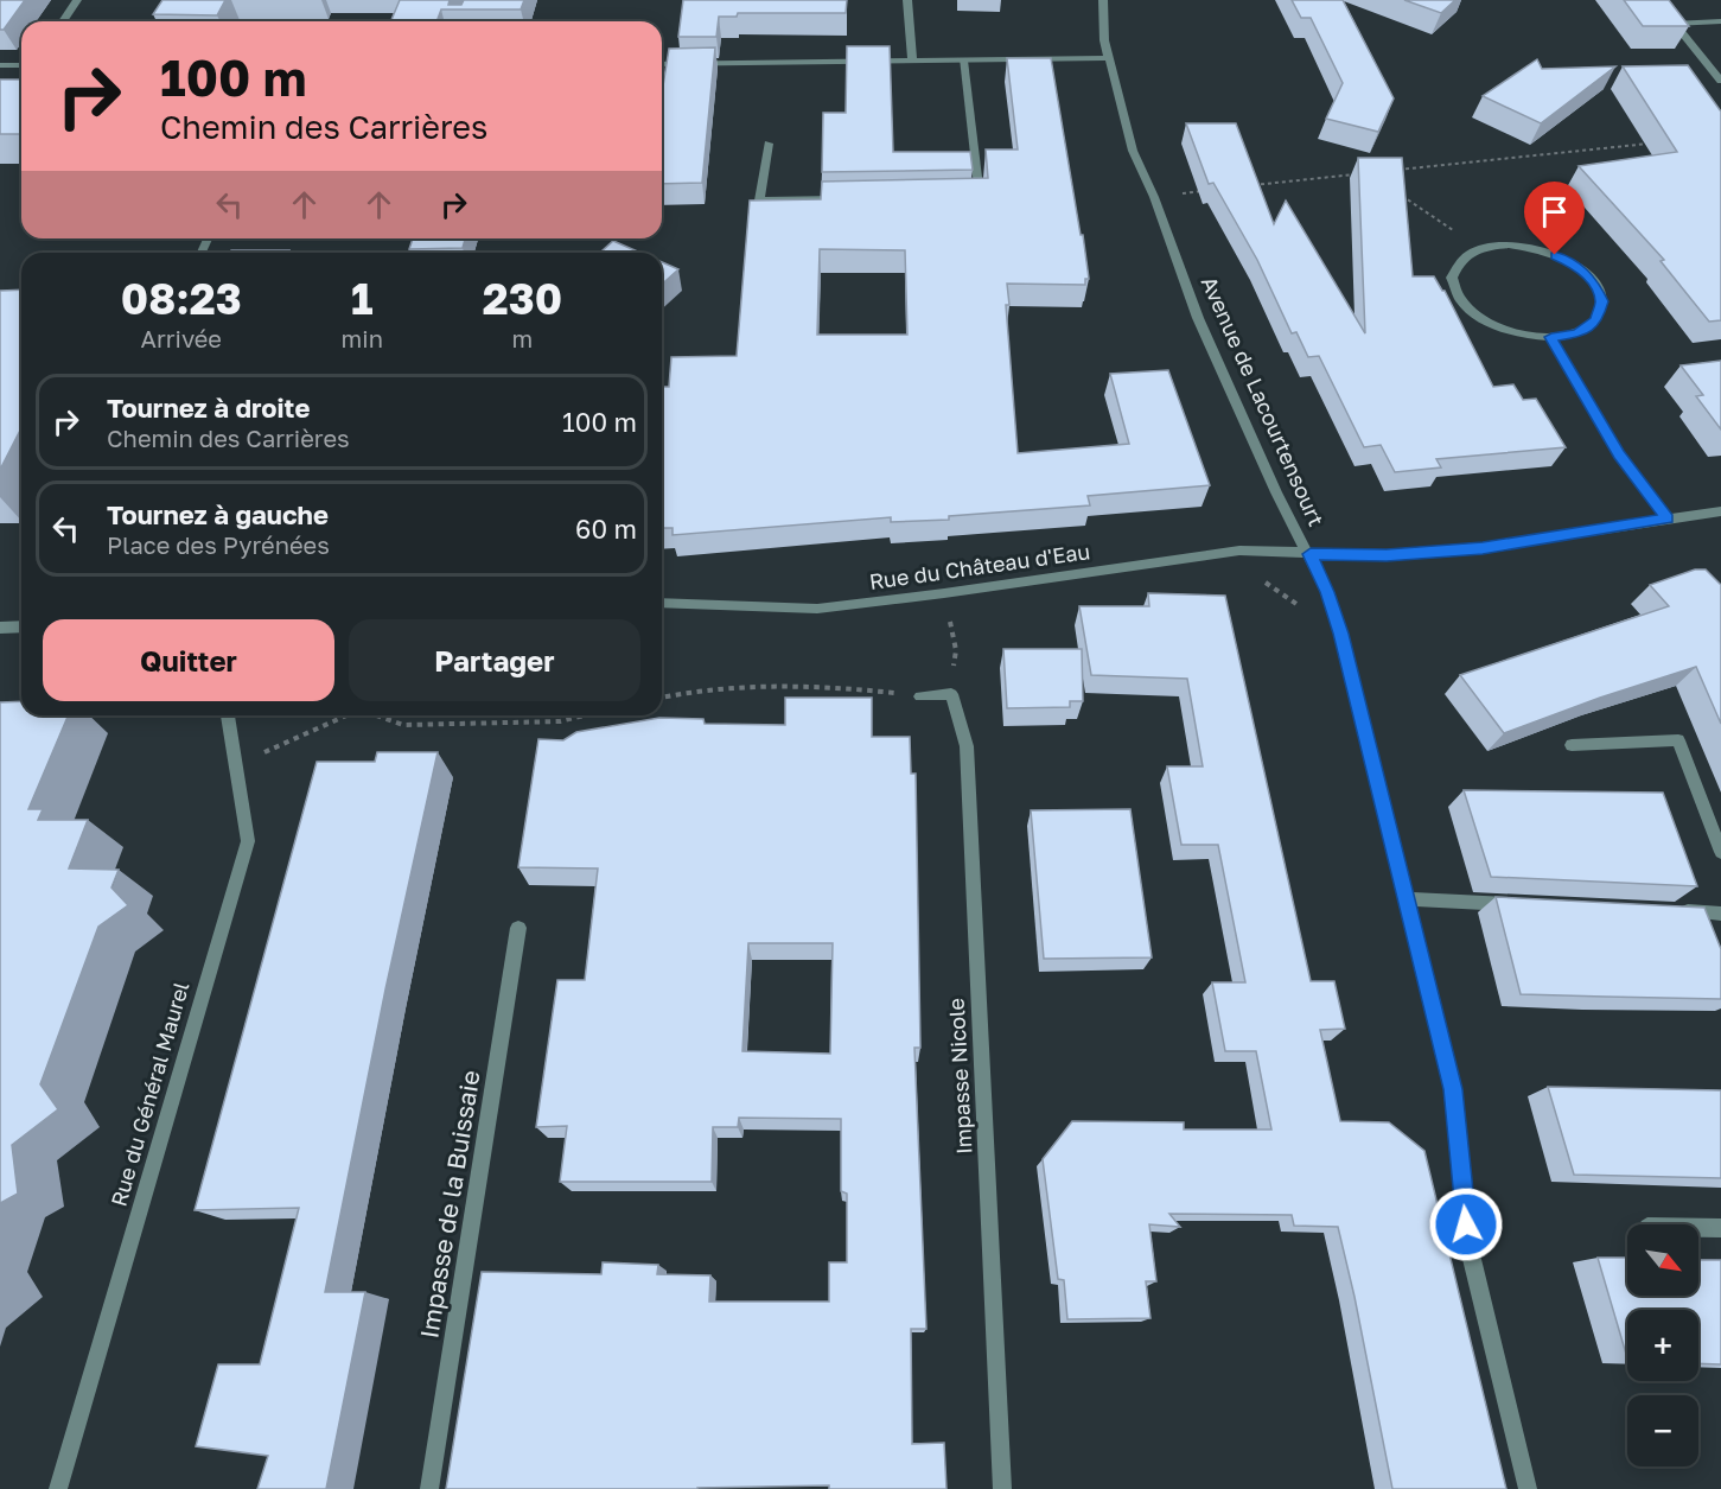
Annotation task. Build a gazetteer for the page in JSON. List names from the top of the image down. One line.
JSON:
{"streets":{"street":["Avenue de Lacourtensourt","Rue du Château d'Eau","Impasse Nicole","Rue du Général Maurel","Impasse de la Buissaie"]},"crossings":[["Avenue de Lacourtensourt","Rue du Château d'Eau"]],"north":"bottom right","page":{"turn":["100 m","Chemin des Carrières"],"eta":["08:23","Arrivée","1","min","230","m"],"list":[{"name":"Tournez à droite","note":"Chemin des Carrières","value":"100 m"},{"name":"Tournez à gauche","note":"Place des Pyrénées","value":"60 m"}],"buttons":["Quitter","Partager"],"map_buttons":["+","−"]}}
